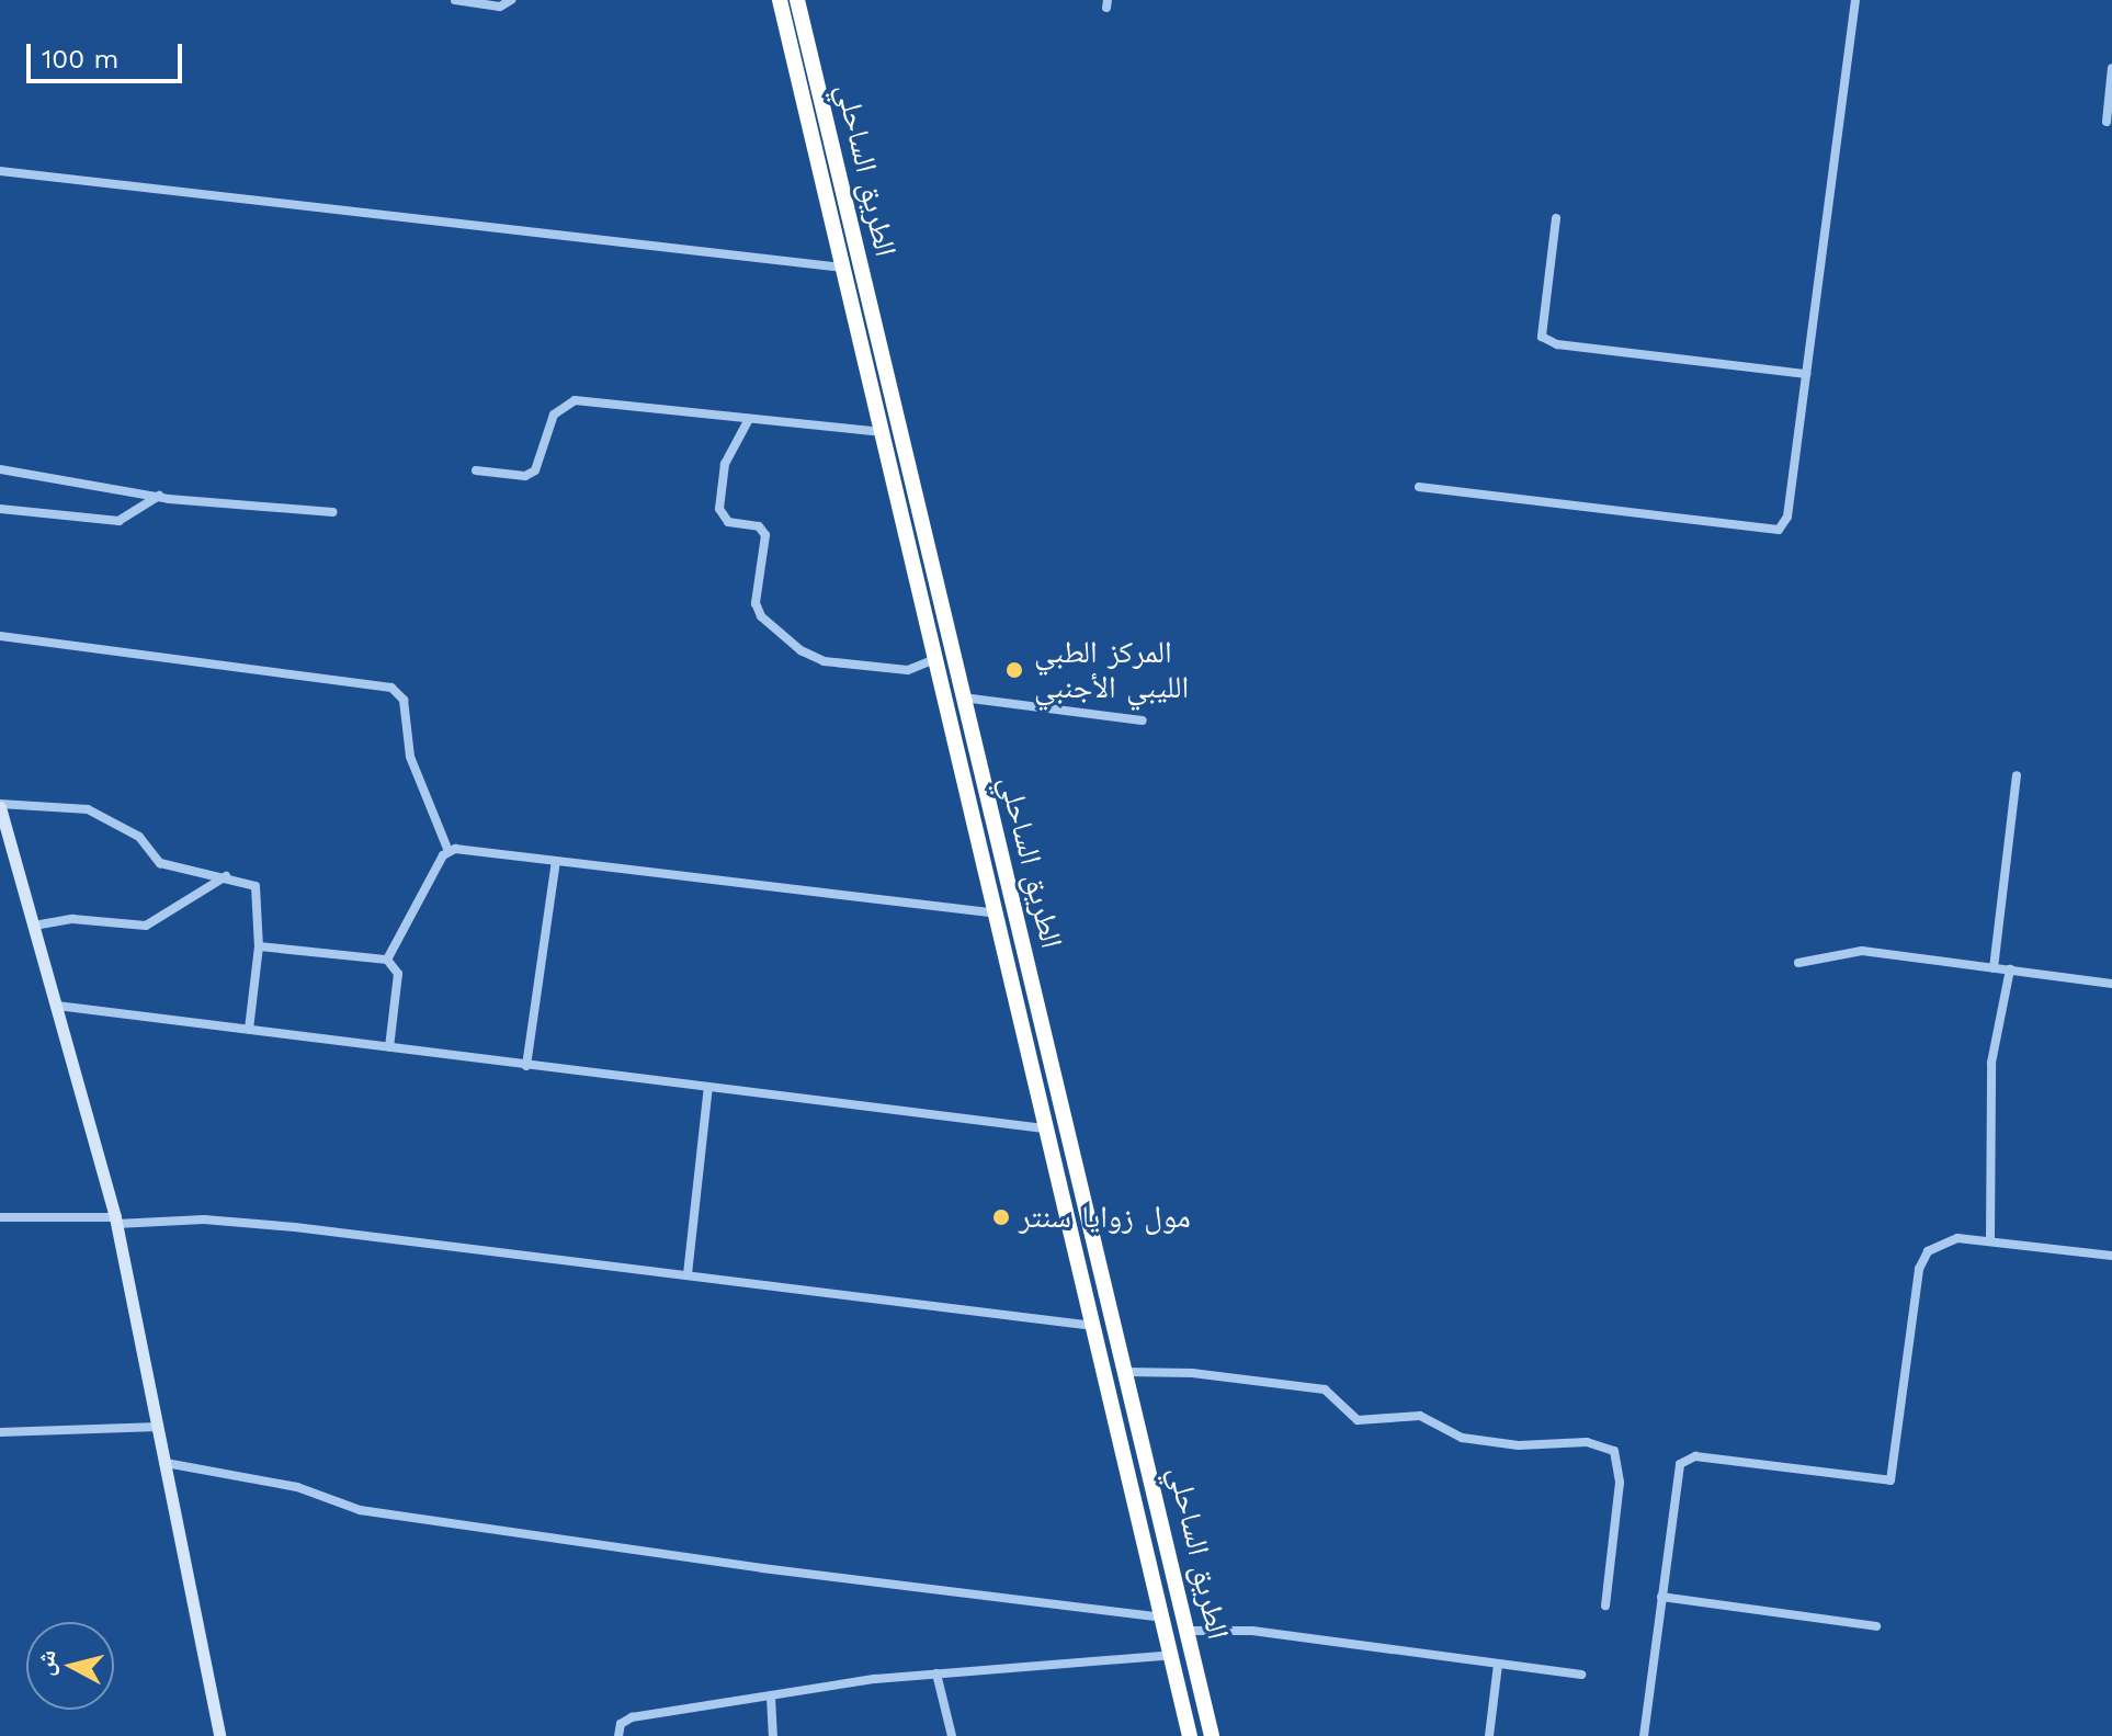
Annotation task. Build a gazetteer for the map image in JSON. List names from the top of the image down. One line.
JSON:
{"streets":{"highway":["الطريق الساحلي"]},"places":["المركز الطبي الليبي الأجنبي","مول زوايا سنتر"],"scale_bar":"100 m","north":"left"}
